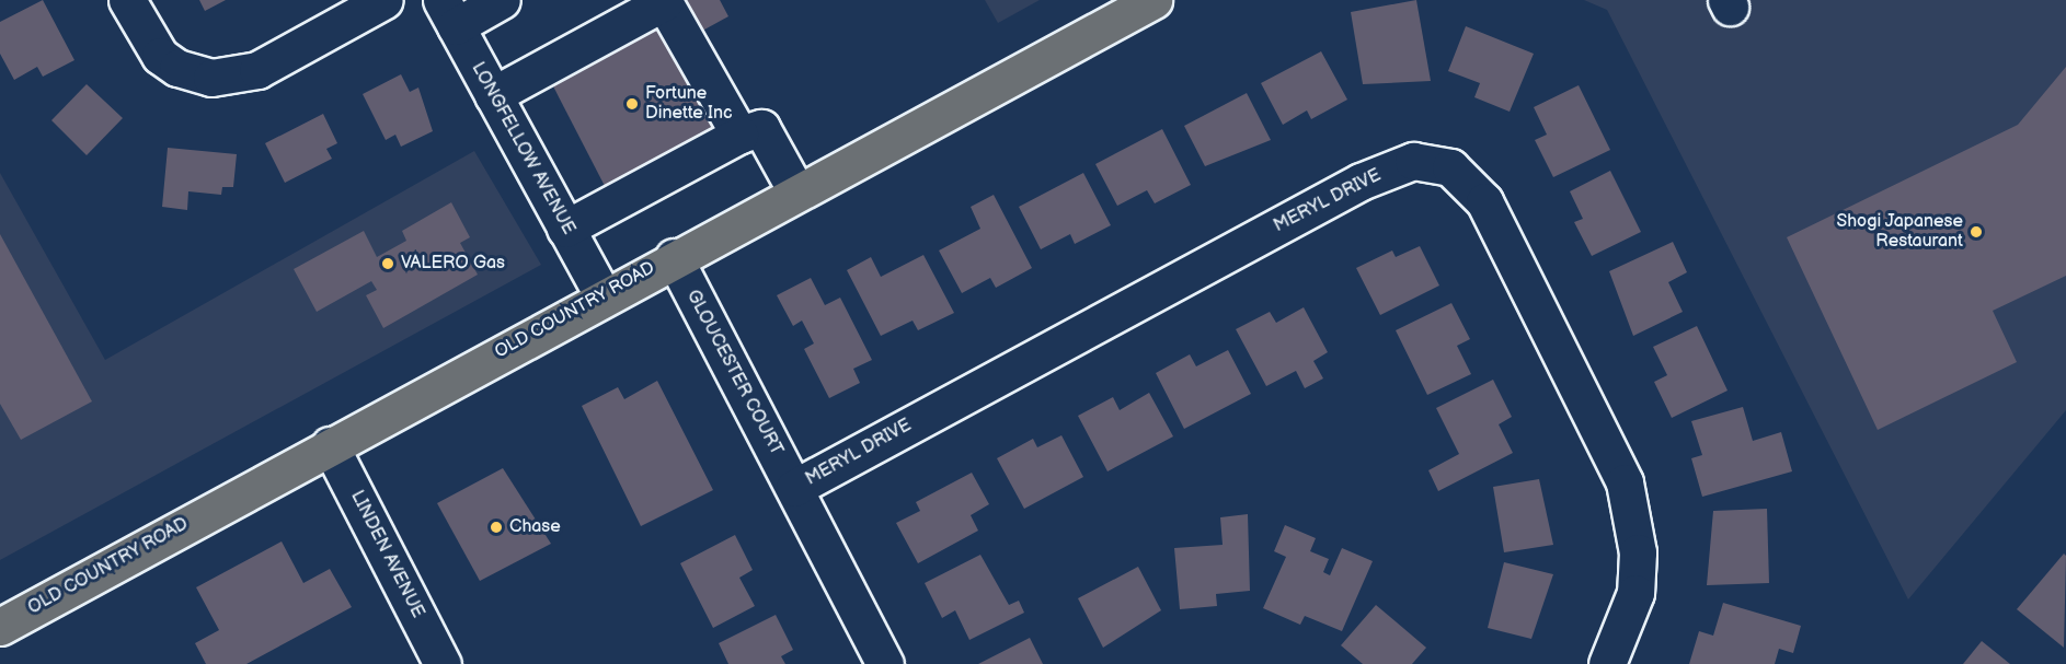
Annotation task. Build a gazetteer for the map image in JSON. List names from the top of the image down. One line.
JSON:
{"streets":{"main road":["OLD COUNTRY ROAD"],"street":["LONGFELLOW AVENUE","MERYL DRIVE","GLOUCESTER COURT","LINDEN AVENUE"]},"crossings":[["LONGFELLOW AVENUE","OLD COUNTRY ROAD"],["MERYL DRIVE","GLOUCESTER COURT"],["OLD COUNTRY ROAD","GLOUCESTER COURT"],["OLD COUNTRY ROAD","LINDEN AVENUE"]],"places":["Fortune Dinette Inc","Shogi Japanese Restaurant","VALERO Gas","Chase"]}
